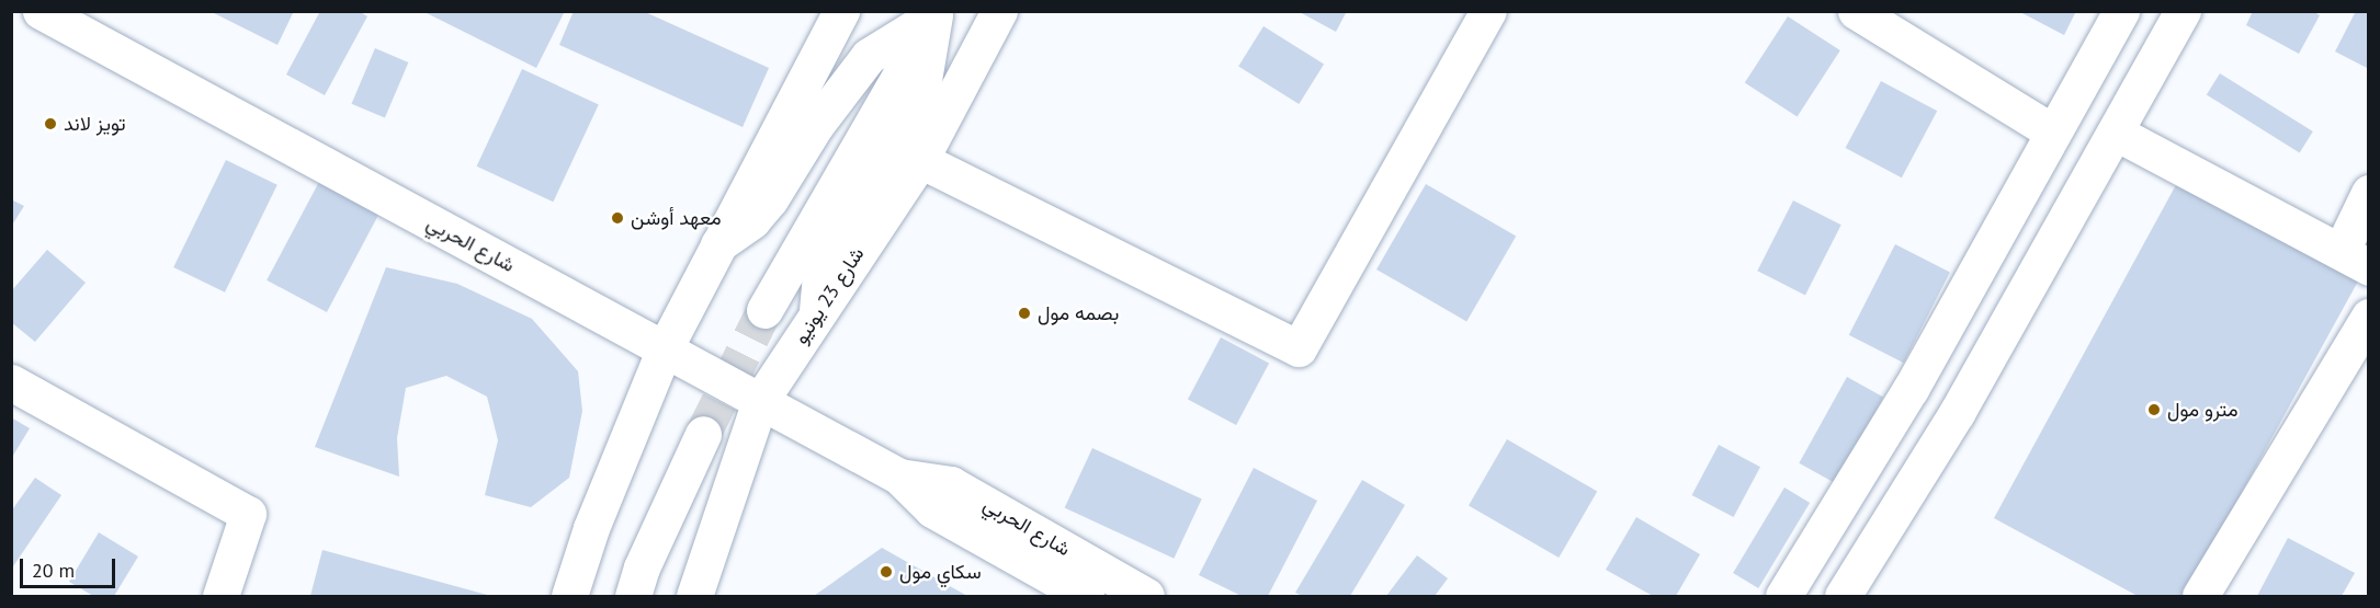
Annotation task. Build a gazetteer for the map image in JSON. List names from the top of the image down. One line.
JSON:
{"streets":{"street":["شارع الحربي","شارع 23 يونيو"]},"crossings":[["شارع الحربي","شارع 23 يونيو"]],"places":["تويز لاند","معهد أوشن","بصمه مول","مترو مول","سكاي مول"],"scale_bar":"20 m"}
